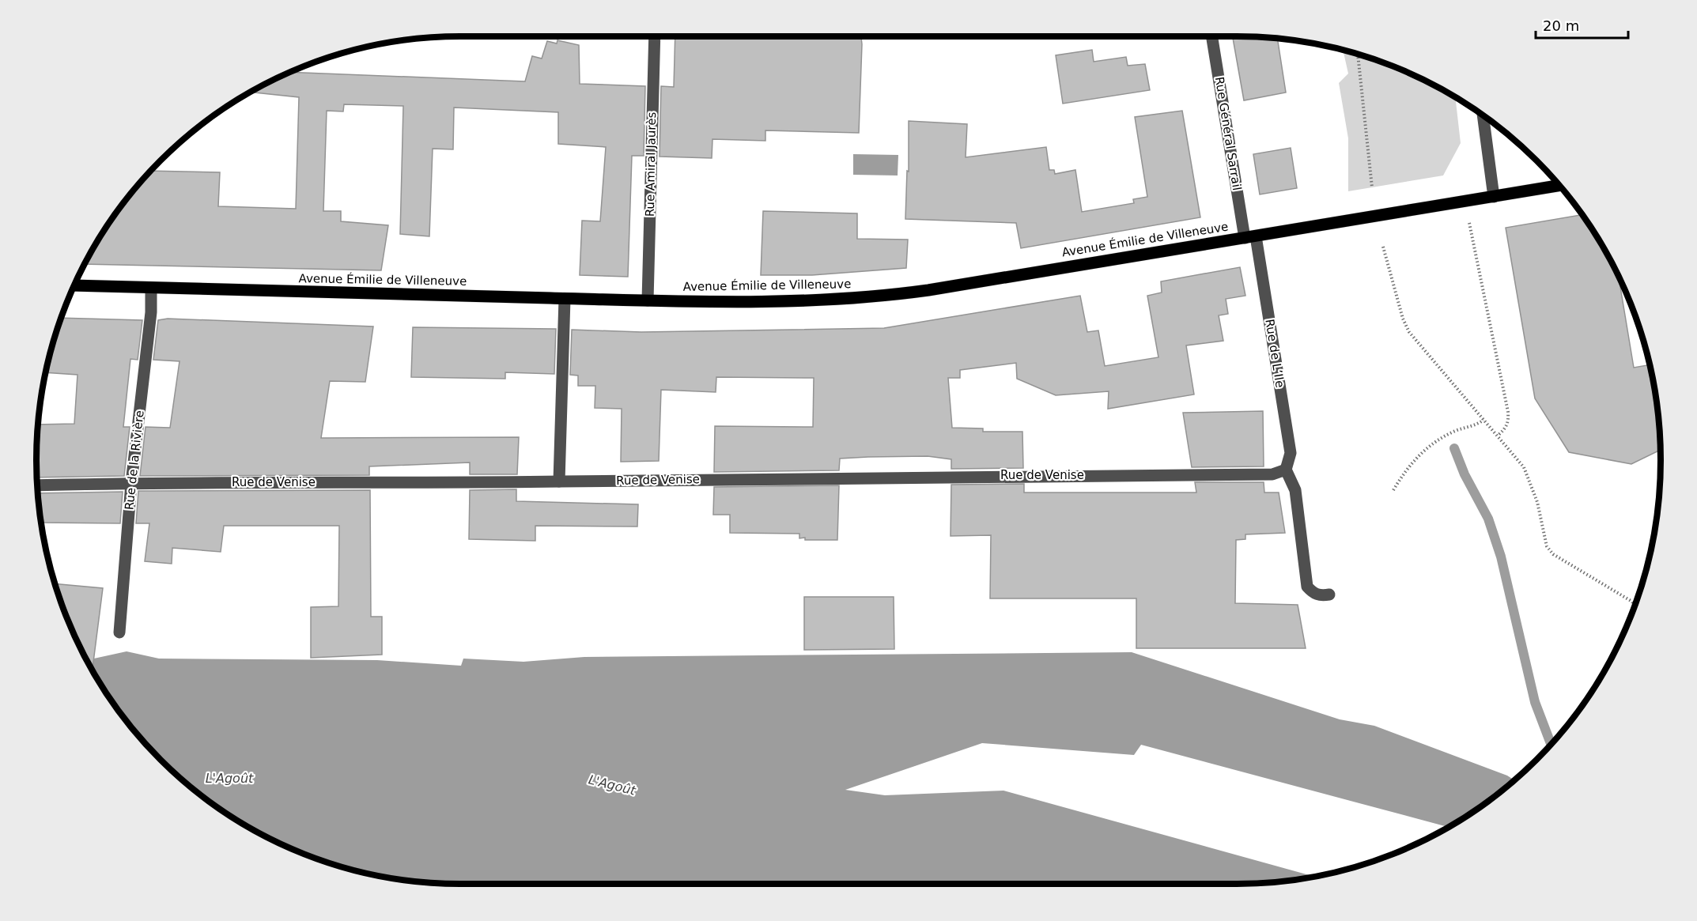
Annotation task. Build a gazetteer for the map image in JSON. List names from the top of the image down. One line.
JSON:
{"streets":{"main road":["Avenue Émilie de Villeneuve"],"street":["Rue Général Sarrail","Rue Amiral Jaurès","Rue de L’Ile","Rue de la Rivière","Rue de Venise"]},"crossings":[["Rue Général Sarrail","Avenue Émilie de Villeneuve"],["Rue Général Sarrail","Rue de L’Ile"],["Rue Amiral Jaurès","Avenue Émilie de Villeneuve"],["Avenue Émilie de Villeneuve","Rue de L’Ile"],["Avenue Émilie de Villeneuve","Rue de la Rivière"],["Rue de L’Ile","Rue de Venise"],["Rue de la Rivière","Rue de Venise"]],"water":["L'Agoût"],"scale_bar":"20 m"}
